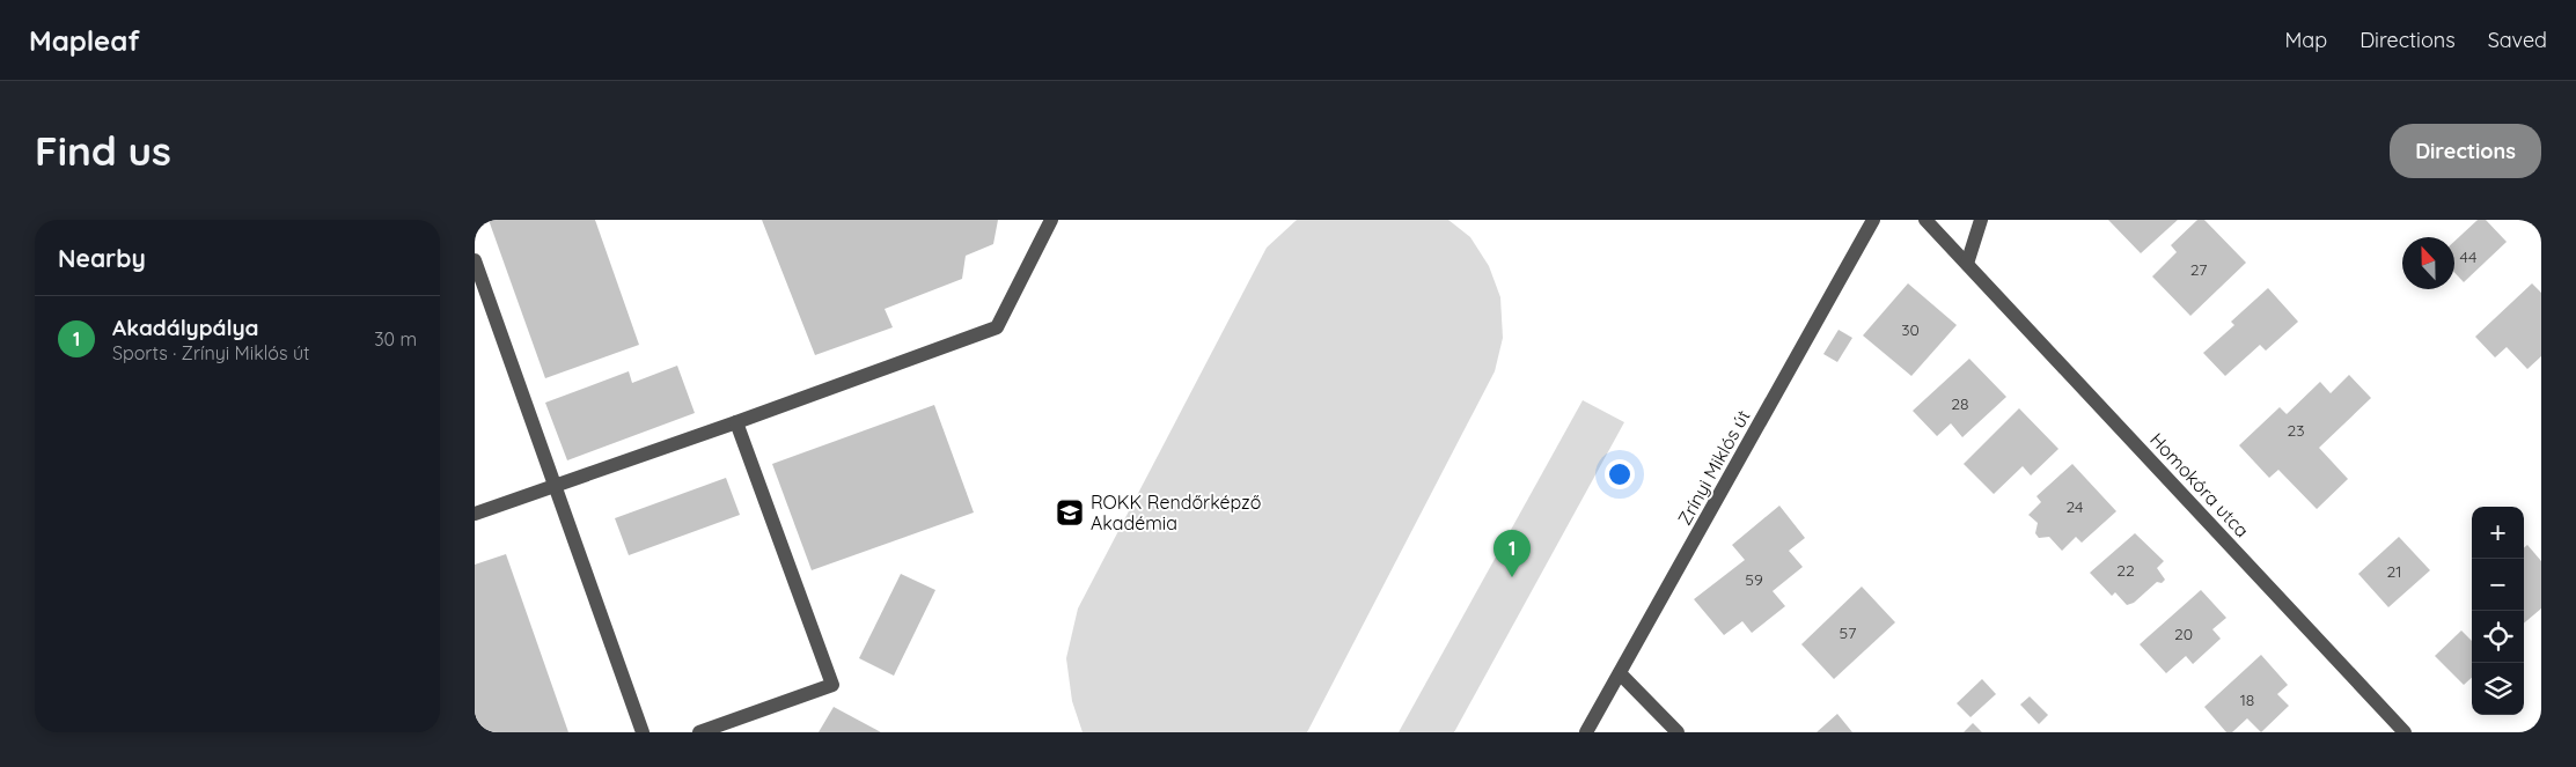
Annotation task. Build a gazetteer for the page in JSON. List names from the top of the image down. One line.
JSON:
{"streets":{"street":["Zrínyi Miklós út","Homokóra utca"]},"places":{"school or university":["ROKK Rendőrképző Akadémia"]},"house_numbers":["44","27","30","28","23","24","22","21","59","57","20","18"],"north":"top","page":{"header":"Mapleaf","nav":["Map","Directions","Saved"],"buttons":"Directions","title":"Find us","heading":"Nearby","list":[{"mark":"1","name":"Akadálypálya","note":"Sports · Zrínyi Miklós út","value":"30 m"}],"map_buttons":["+","−"],"pins":"1"}}
